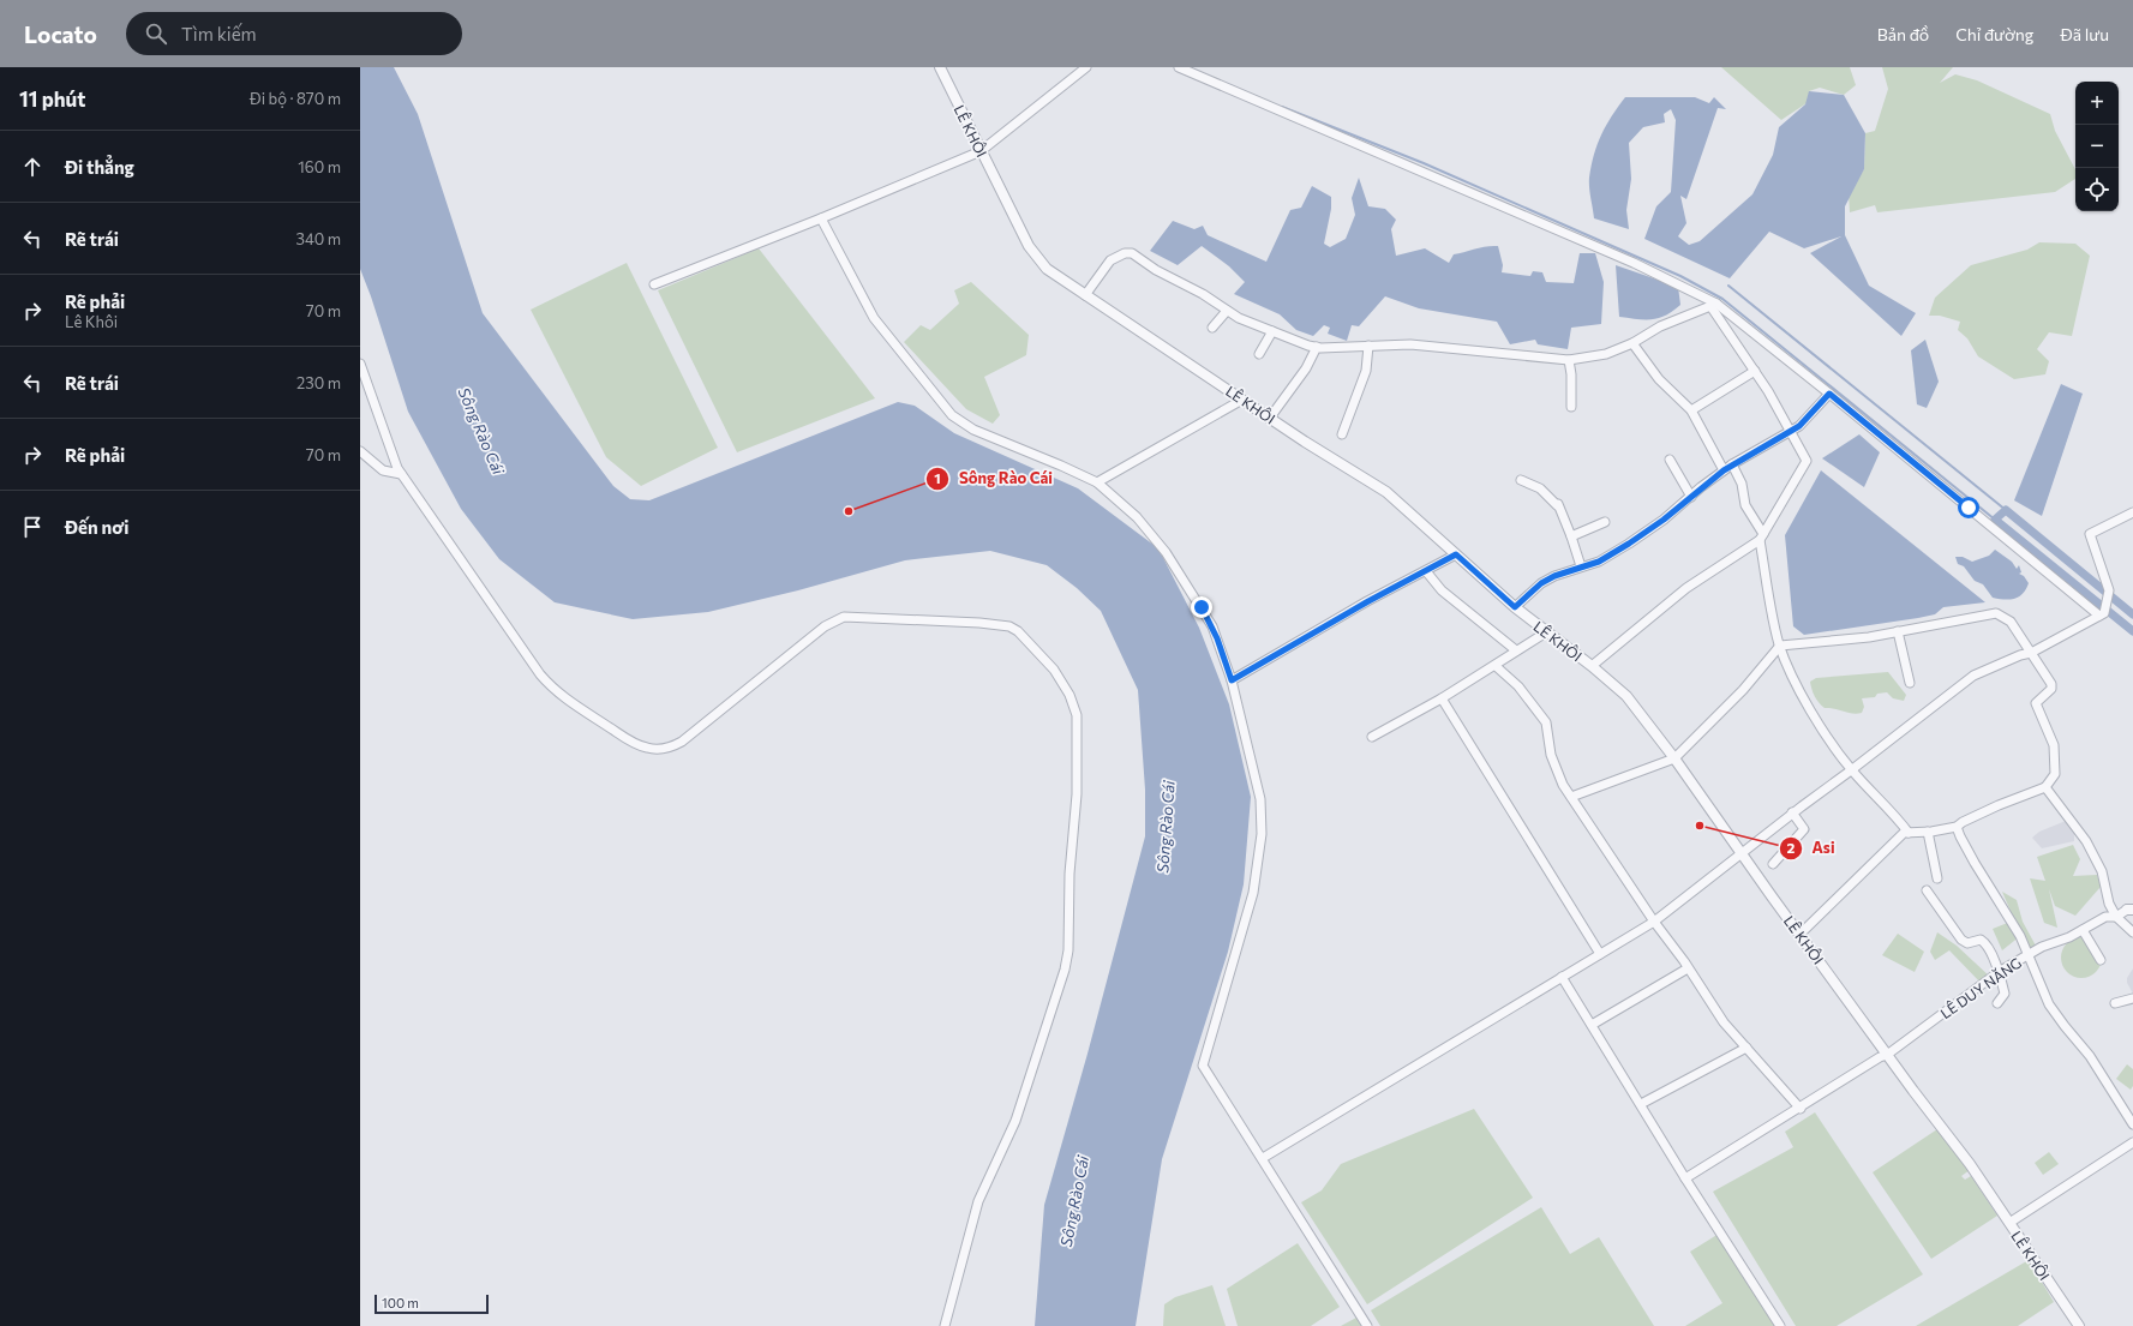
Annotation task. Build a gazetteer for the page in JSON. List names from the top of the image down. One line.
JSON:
{"streets":{"street":["LÊ KHÔI","LÊ DUY NĂNG"]},"crossings":[["LÊ KHÔI","LÊ DUY NĂNG"]],"water":["Sông Rào Cái"],"places":["Sông Rào Cái","Asi"],"scale_bar":"100 m","page":{"header":"Locato","search":"Tìm kiếm","nav":["Bản đồ","Chỉ đường","Đã lưu"],"heading":["11 phút","Đi bộ · 870 m"],"map_buttons":["+","−"],"list":[["Đi thẳng","160 m"],["Rẽ trái","340 m"],["Rẽ phải","Lê Khôi","70 m"],["Rẽ trái","230 m"],["Rẽ phải","70 m"],"Đến nơi"],"scale":"100 m"}}
